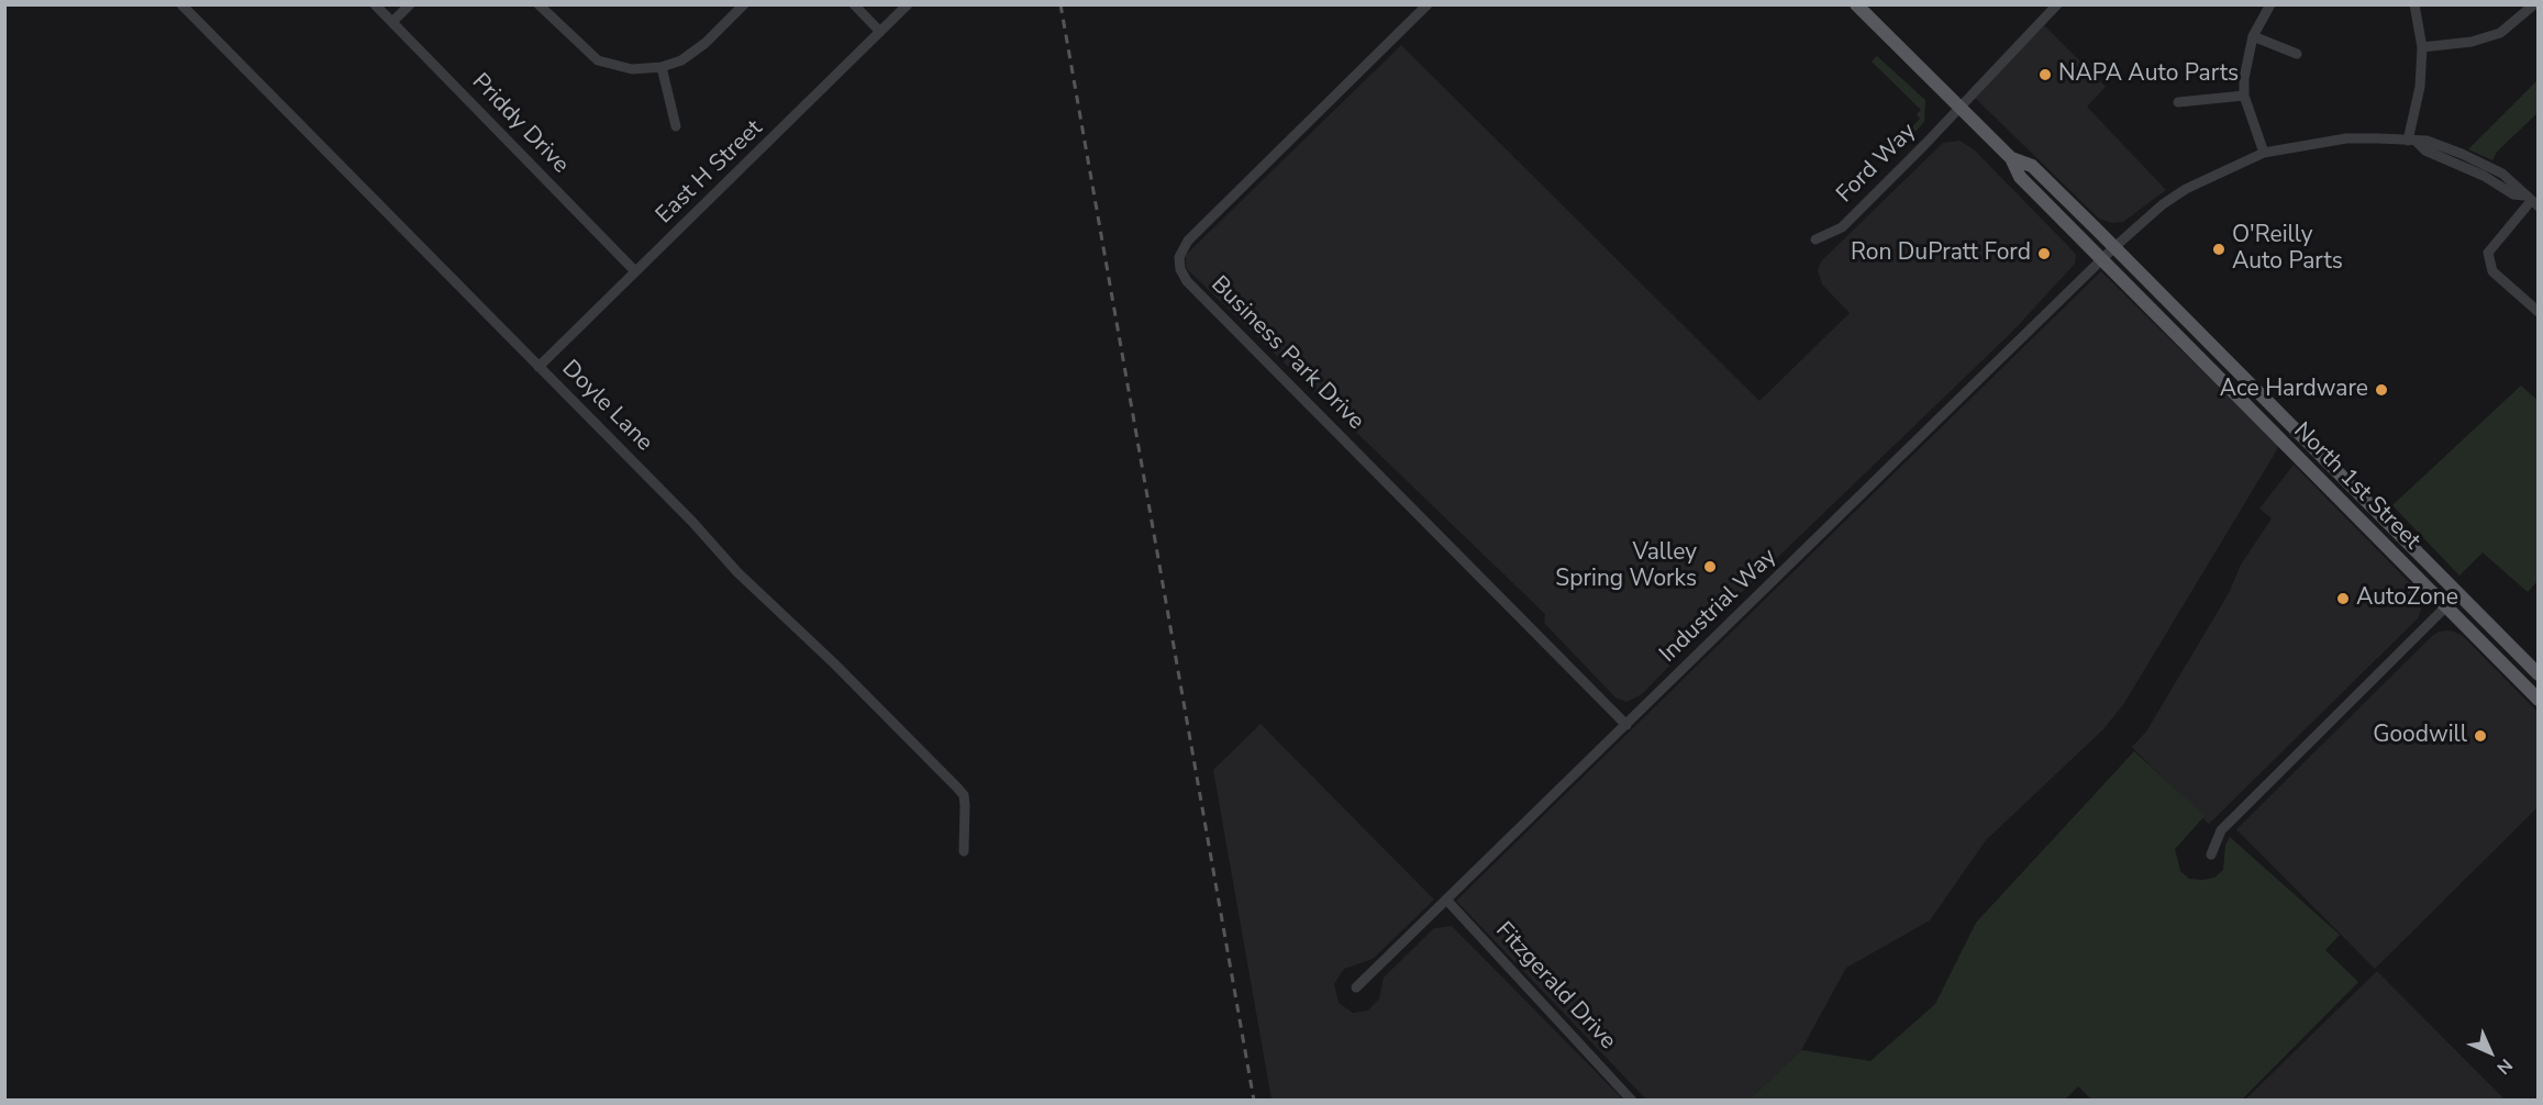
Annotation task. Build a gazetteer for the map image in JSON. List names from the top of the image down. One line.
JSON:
{"streets":{"main road":["North 1st Street"],"street":["Priddy Drive","Ford Way","East H Street","Business Park Drive","Doyle Lane","Industrial Way","Fitzgerald Drive"]},"crossings":[["Priddy Drive","East H Street"],["Ford Way","North 1st Street"],["East H Street","Doyle Lane"],["Business Park Drive","Industrial Way"],["North 1st Street","Industrial Way"],["Industrial Way","Fitzgerald Drive"]],"places":["NAPA Auto Parts","O'Reilly Auto Parts","Ron DuPratt Ford","Ace Hardware","Valley Spring Works","AutoZone","Goodwill"],"north":"bottom right"}
